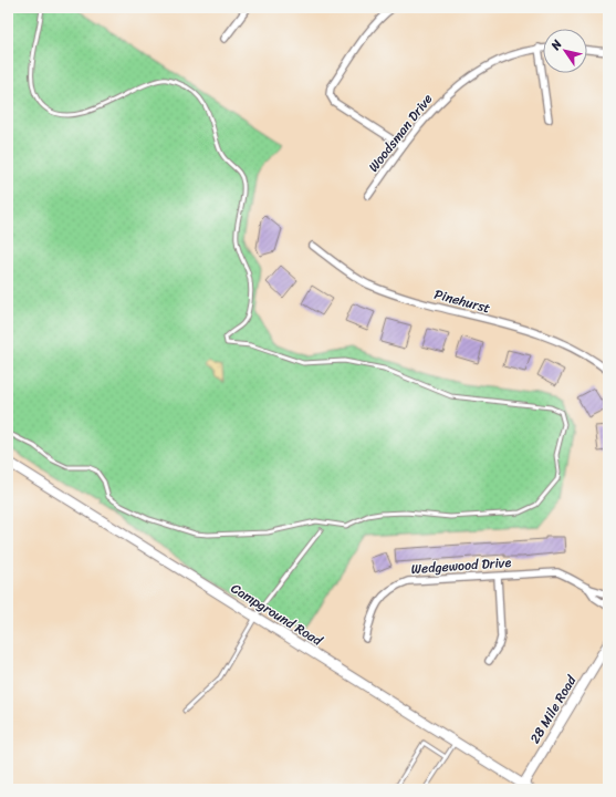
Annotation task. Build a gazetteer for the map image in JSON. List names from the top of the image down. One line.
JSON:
{"streets":{"street":["Woodsman Drive","Pinehurst","Wedgewood Drive","Campground Road","28 Mile Road"]},"crossings":[["Campground Road","28 Mile Road"]],"north":"top left"}
